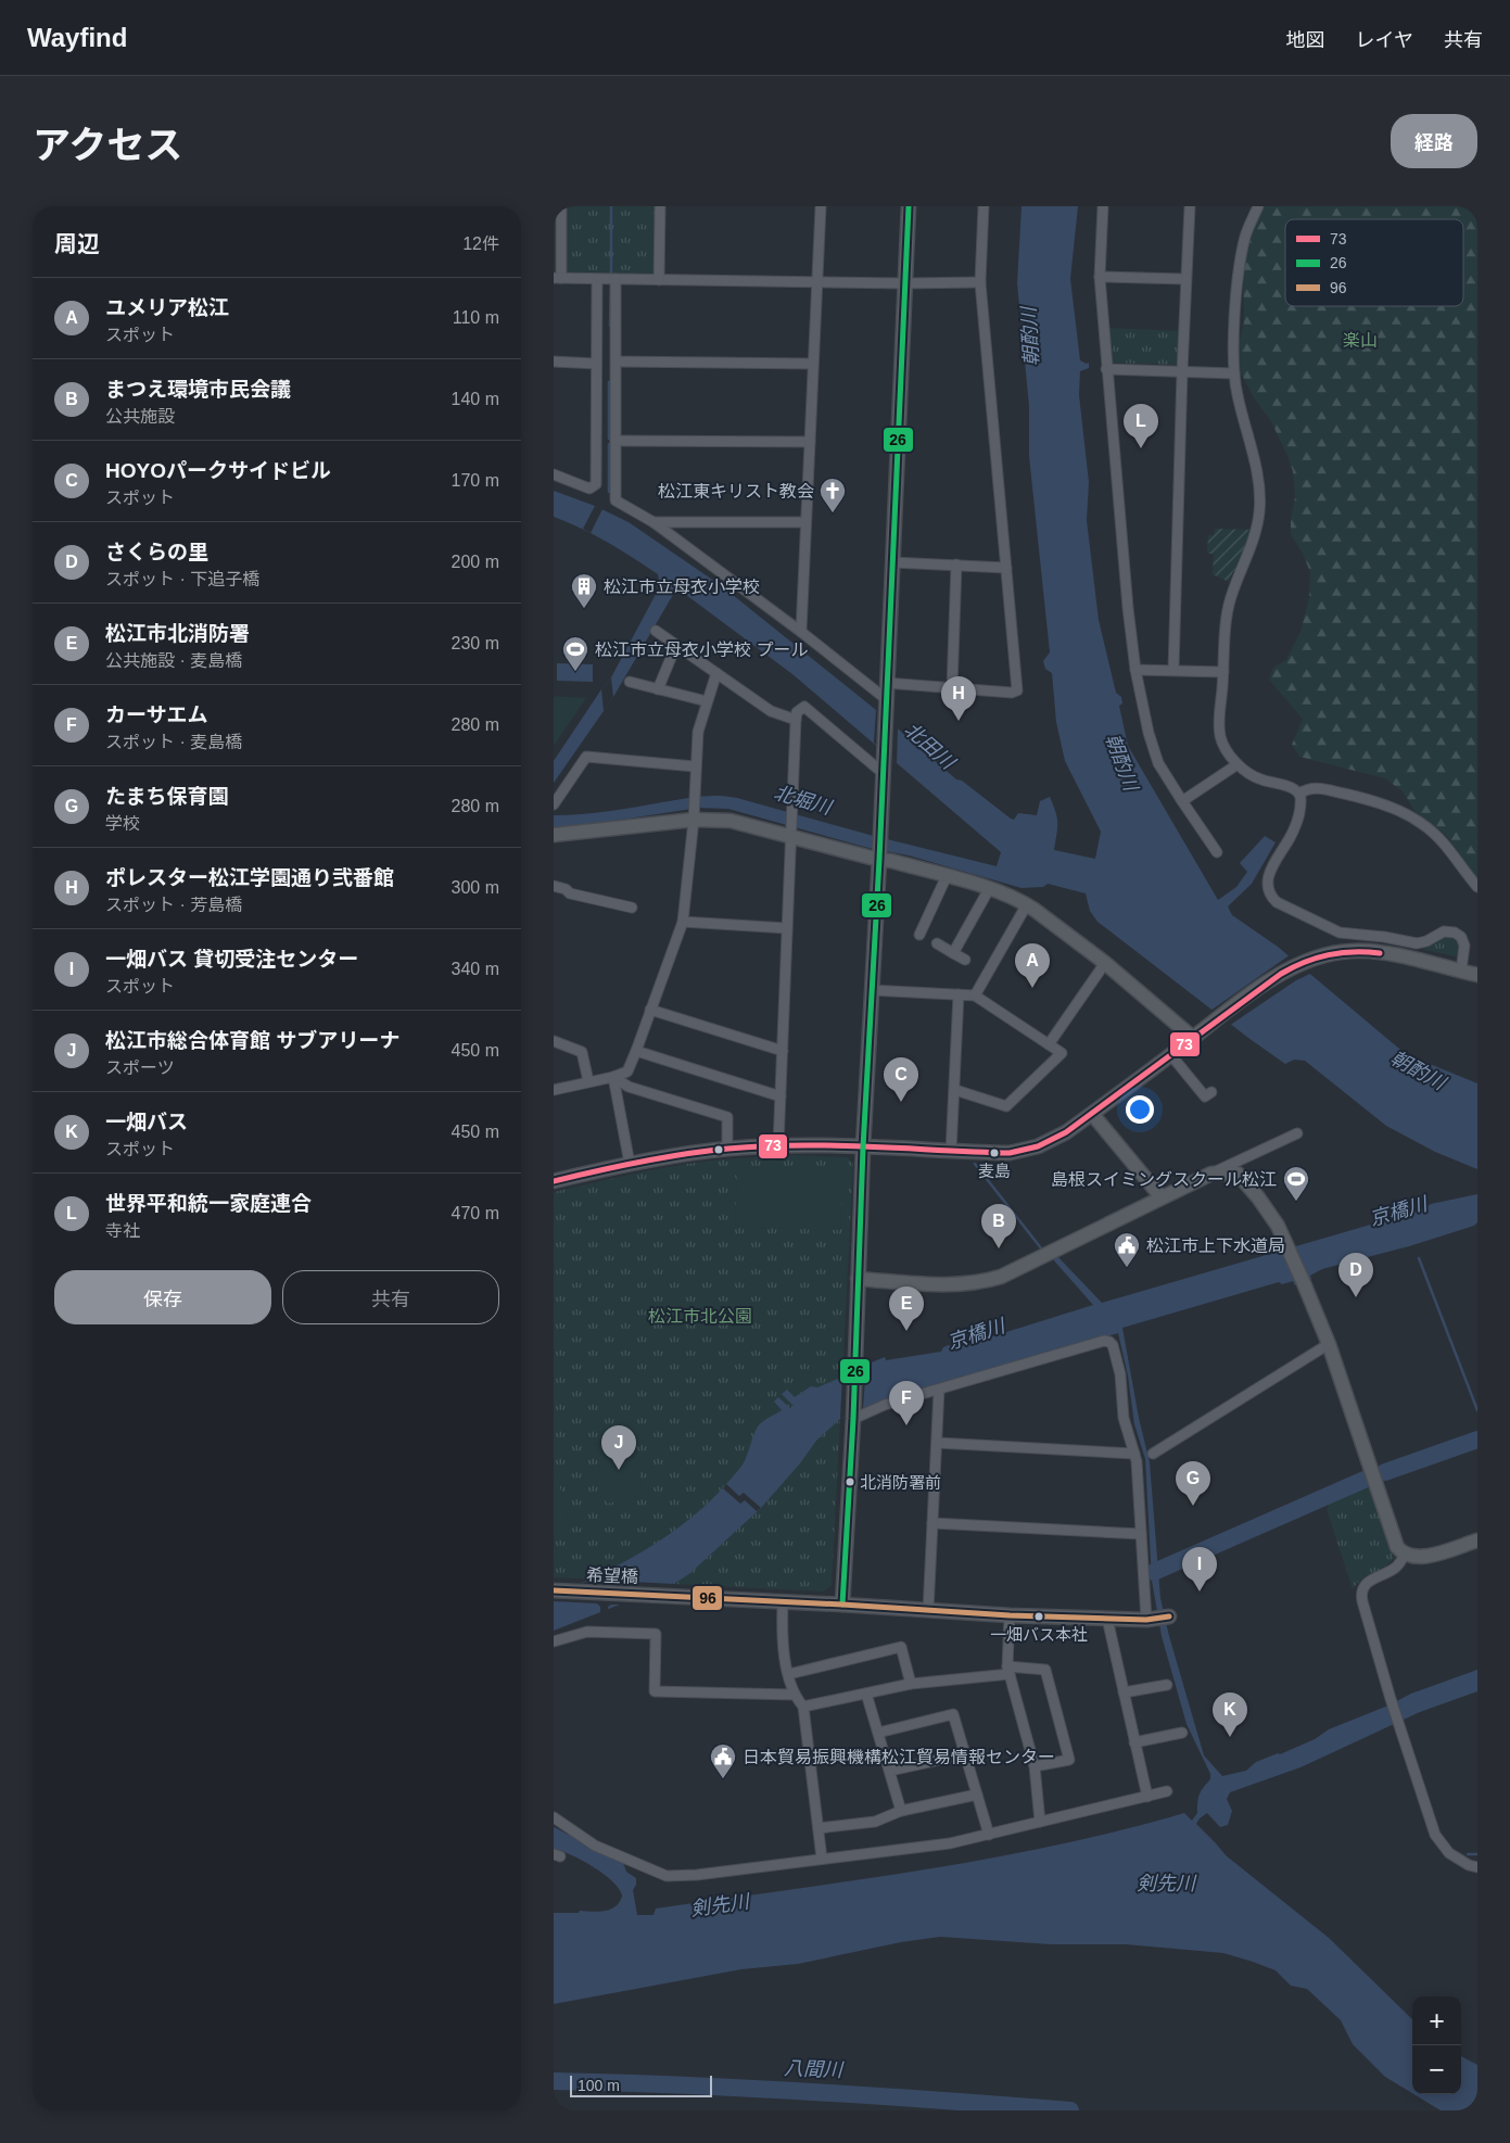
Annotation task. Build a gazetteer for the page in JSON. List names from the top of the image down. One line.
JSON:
{"streets":{"street":["希望橋"]},"water":["朝酌川","北田川","北堀川","京橋川","剣先川","八間川"],"parks":["楽山","松江市北公園"],"places":{"church":["松江東キリスト教会"],"building":["松江市立母衣小学校"],"sports":["松江市立母衣小学校 プール","島根スイミングスクール松江"],"other":["麦島","北消防署前","一畑バス本社"],"public building":["松江市上下水道局","日本貿易振興機構松江貿易情報センター"]},"lines":["transit line 26","transit line 73","transit line 96"],"legend":["73","26","96"],"scale_bar":"100 m","page":{"header":"Wayfind","nav":["地図","レイヤ","共有"],"title":"アクセス","buttons":["経路",["保存","共有"]],"heading":["周辺","12件"],"list":[{"mark":"A","name":"ユメリア松江","note":"スポット","value":"110 m"},{"mark":"B","name":"まつえ環境市民会議","note":"公共施設","value":"140 m"},{"mark":"C","name":"HOYOパークサイドビル","note":"スポット","value":"170 m"},{"mark":"D","name":"さくらの里","note":"スポット · 下追子橋","value":"200 m"},{"mark":"E","name":"松江市北消防署","note":"公共施設 · 麦島橋","value":"230 m"},{"mark":"F","name":"カーサエム","note":"スポット · 麦島橋","value":"280 m"},{"mark":"G","name":"たまち保育園","note":"学校","value":"280 m"},{"mark":"H","name":"ポレスター松江学園通り弐番館","note":"スポット · 芳島橋","value":"300 m"},{"mark":"I","name":"一畑バス 貸切受注センター","note":"スポット","value":"340 m"},{"mark":"J","name":"松江市総合体育館 サブアリーナ","note":"スポーツ","value":"450 m"},{"mark":"K","name":"一畑バス","note":"スポット","value":"450 m"},{"mark":"L","name":"世界平和統一家庭連合","note":"寺社","value":"470 m"}],"pins":["L","H","A","C","B","D","E","F","J","G","I","K"],"map_buttons":["+","−"],"scale":"100 m"}}
